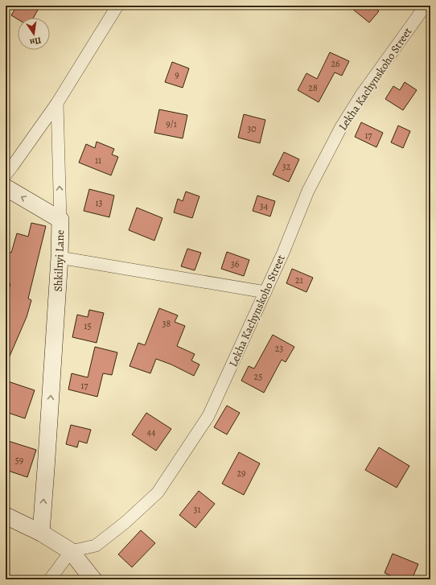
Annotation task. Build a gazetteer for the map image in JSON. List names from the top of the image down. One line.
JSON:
{"streets":{"street":["Lekha Kachynskoho Street","Shkilnyi Lane"]},"one_way":["Shkilnyi Lane"],"house_numbers":["26","9","28","9/1","30","17","11","32","13","34","36","21","38","15","23","25","17","44","59","29","31"],"north":"bottom"}
